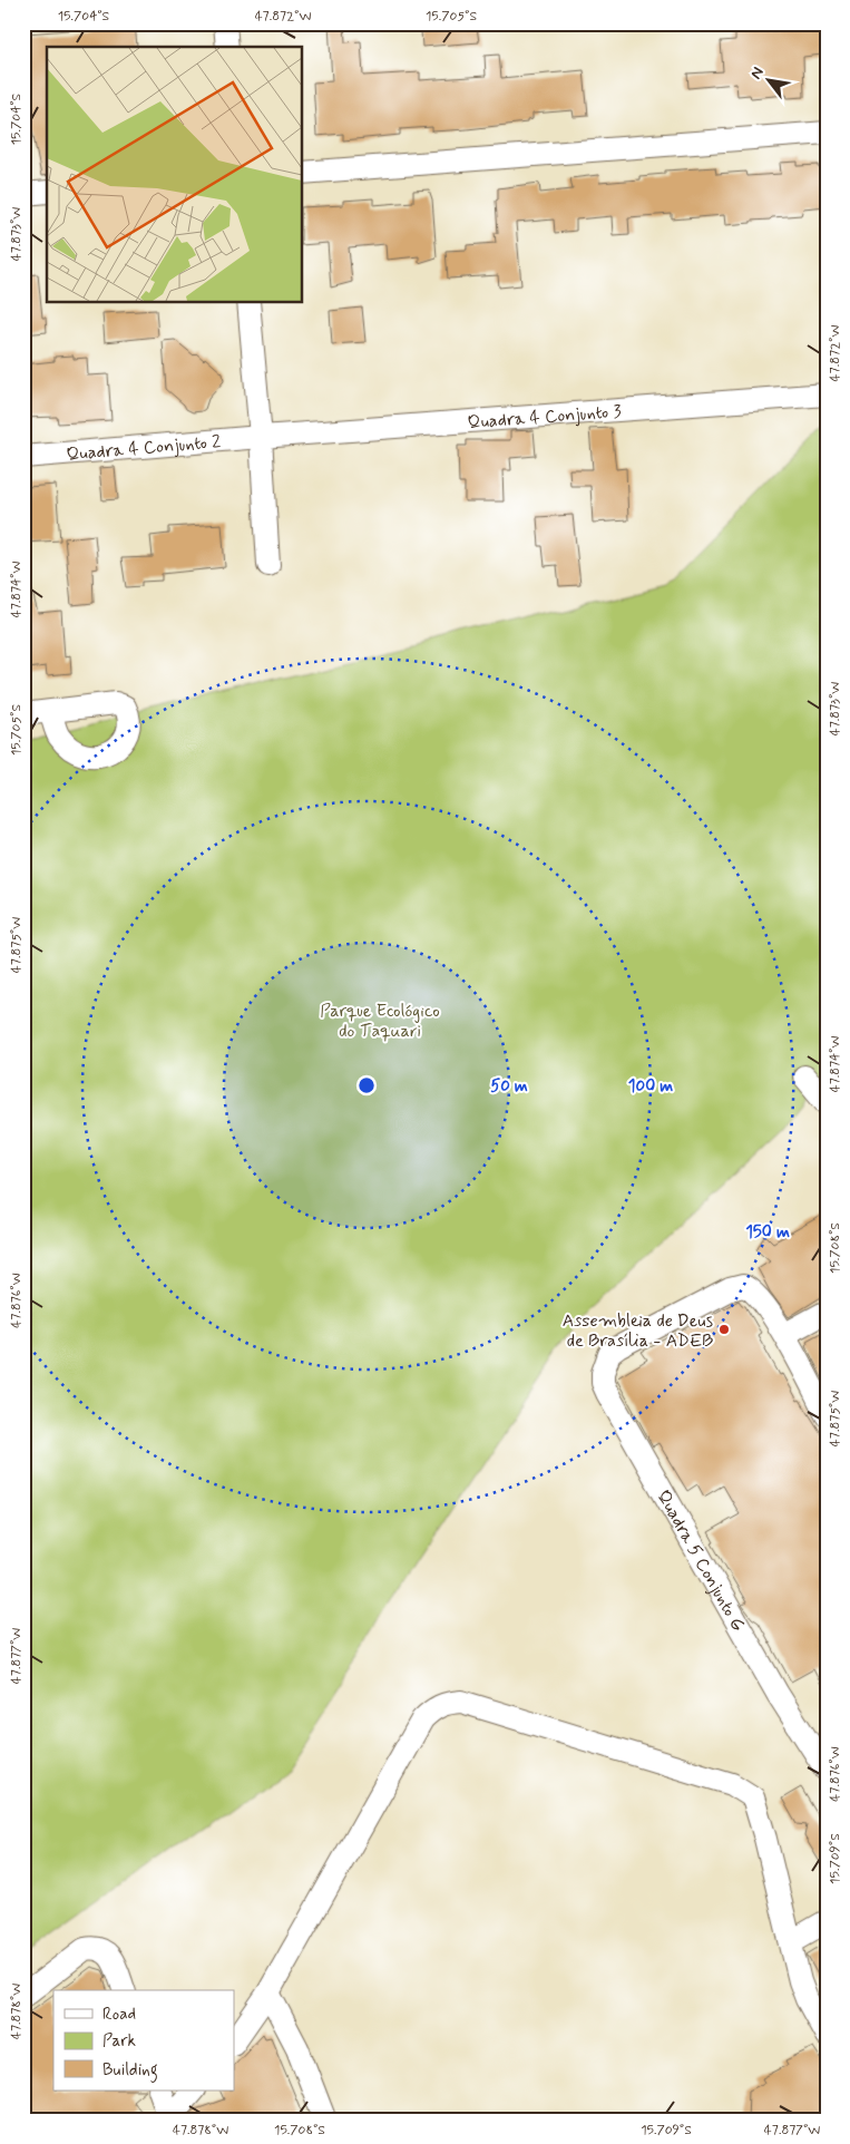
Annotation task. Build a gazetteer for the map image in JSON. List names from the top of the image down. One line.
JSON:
{"streets":{"street":["Quadra 4 Conjunto 3","Quadra 4 Conjunto 2","Quadra 5 Conjunto G"]},"crossings":[["Quadra 4 Conjunto 3","Quadra 4 Conjunto 2"]],"parks":["Parque Ecológico do Taquari"],"places":["Assembleia de Deus de Brasília - ADEB"],"legend":["Road","Park","Building"],"north":"top left","coordinates":["15.704°S","47.872°W","15.705°S","47.873°W","47.874°W","47.875°W","15.708°S","47.876°W","47.877°W","15.709°S","47.878°W"],"rings":["50 m","100 m","150 m"]}
